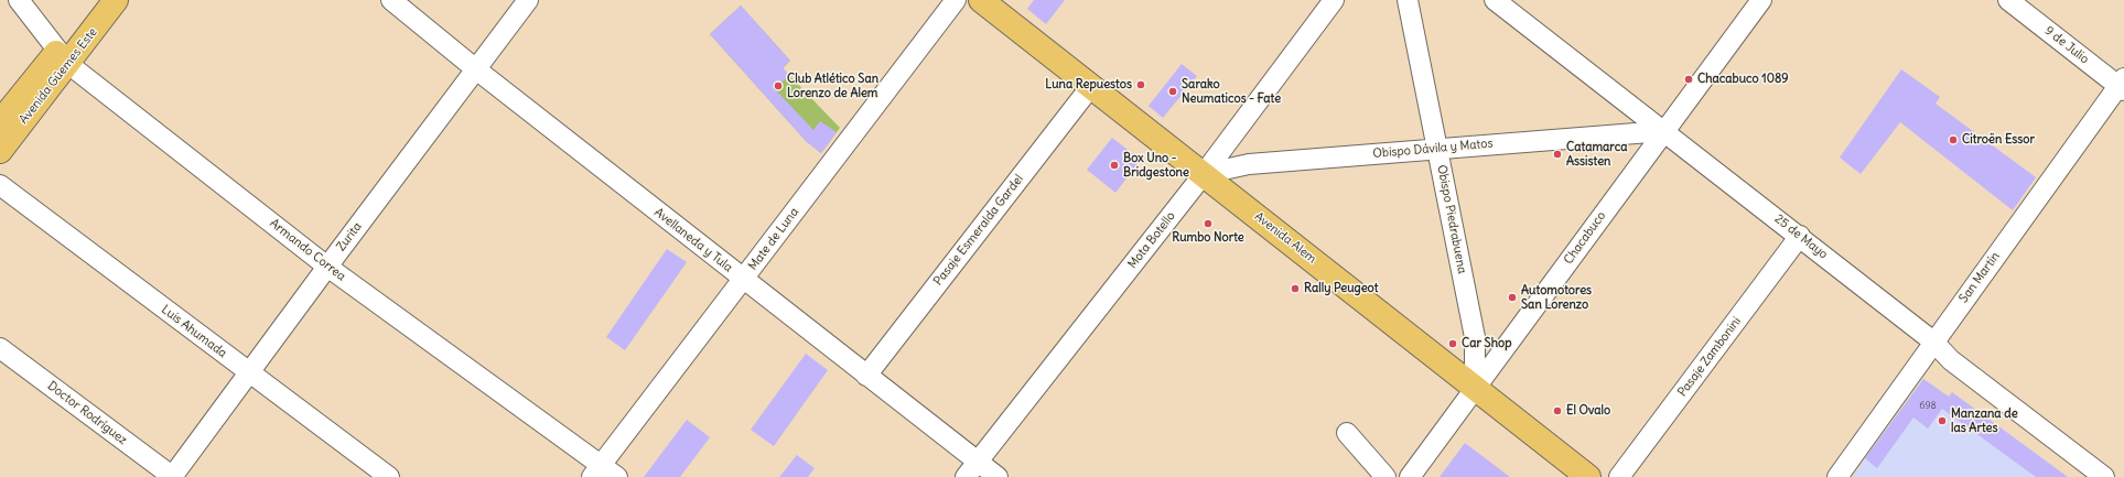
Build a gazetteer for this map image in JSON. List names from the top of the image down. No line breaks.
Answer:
{"streets":{"main road":["Avenida Güemes Este","Avenida Alem"],"street":["9 de Julio","Obispo Dávila y Matos","Obispo Piedrabuena","Pasaje Esmeralda Gardel","Zurita","25 de Mayo","Chacabuco","Mate de Luna","Avellaneda y Tula","Mota Botello","Armando Correa","San Martín","Luis Ahumada","Pasaje Zambonini","Doctor Rodríguez"]},"crossings":[["9 de Julio","San Martín"],["Avenida Güemes Este","Armando Correa"],["Obispo Dávila y Matos","Obispo Piedrabuena"],["Obispo Dávila y Matos","25 de Mayo"],["Obispo Dávila y Matos","Avenida Alem"],["Obispo Dávila y Matos","Chacabuco"],["Obispo Dávila y Matos","Mota Botello"],["Obispo Piedrabuena","Avenida Alem"],["Obispo Piedrabuena","Chacabuco"],["Pasaje Esmeralda Gardel","Avenida Alem"],["Pasaje Esmeralda Gardel","Avellaneda y Tula"],["Zurita","Avellaneda y Tula"],["Zurita","Armando Correa"],["Zurita","Luis Ahumada"],["Zurita","Doctor Rodríguez"],["25 de Mayo","Chacabuco"],["25 de Mayo","San Martín"],["25 de Mayo","Pasaje Zambonini"],["Avenida Alem","Chacabuco"],["Avenida Alem","Mota Botello"],["Mate de Luna","Avellaneda y Tula"],["Mate de Luna","Armando Correa"],["Avellaneda y Tula","Mota Botello"]],"places":["Chacabuco 1089","Luna Repuestos","Club Atlético San Lorenzo de Alem","Sarako Neumaticos - Fate","Citroën Essor","Catamarca Assisten","Box Uno - Bridgestone","Rumbo Norte","Rally Peugeot","Automotores San Lorenzo","Car Shop","El Ovalo","Manzana de las Artes"],"house_numbers":["698"]}
